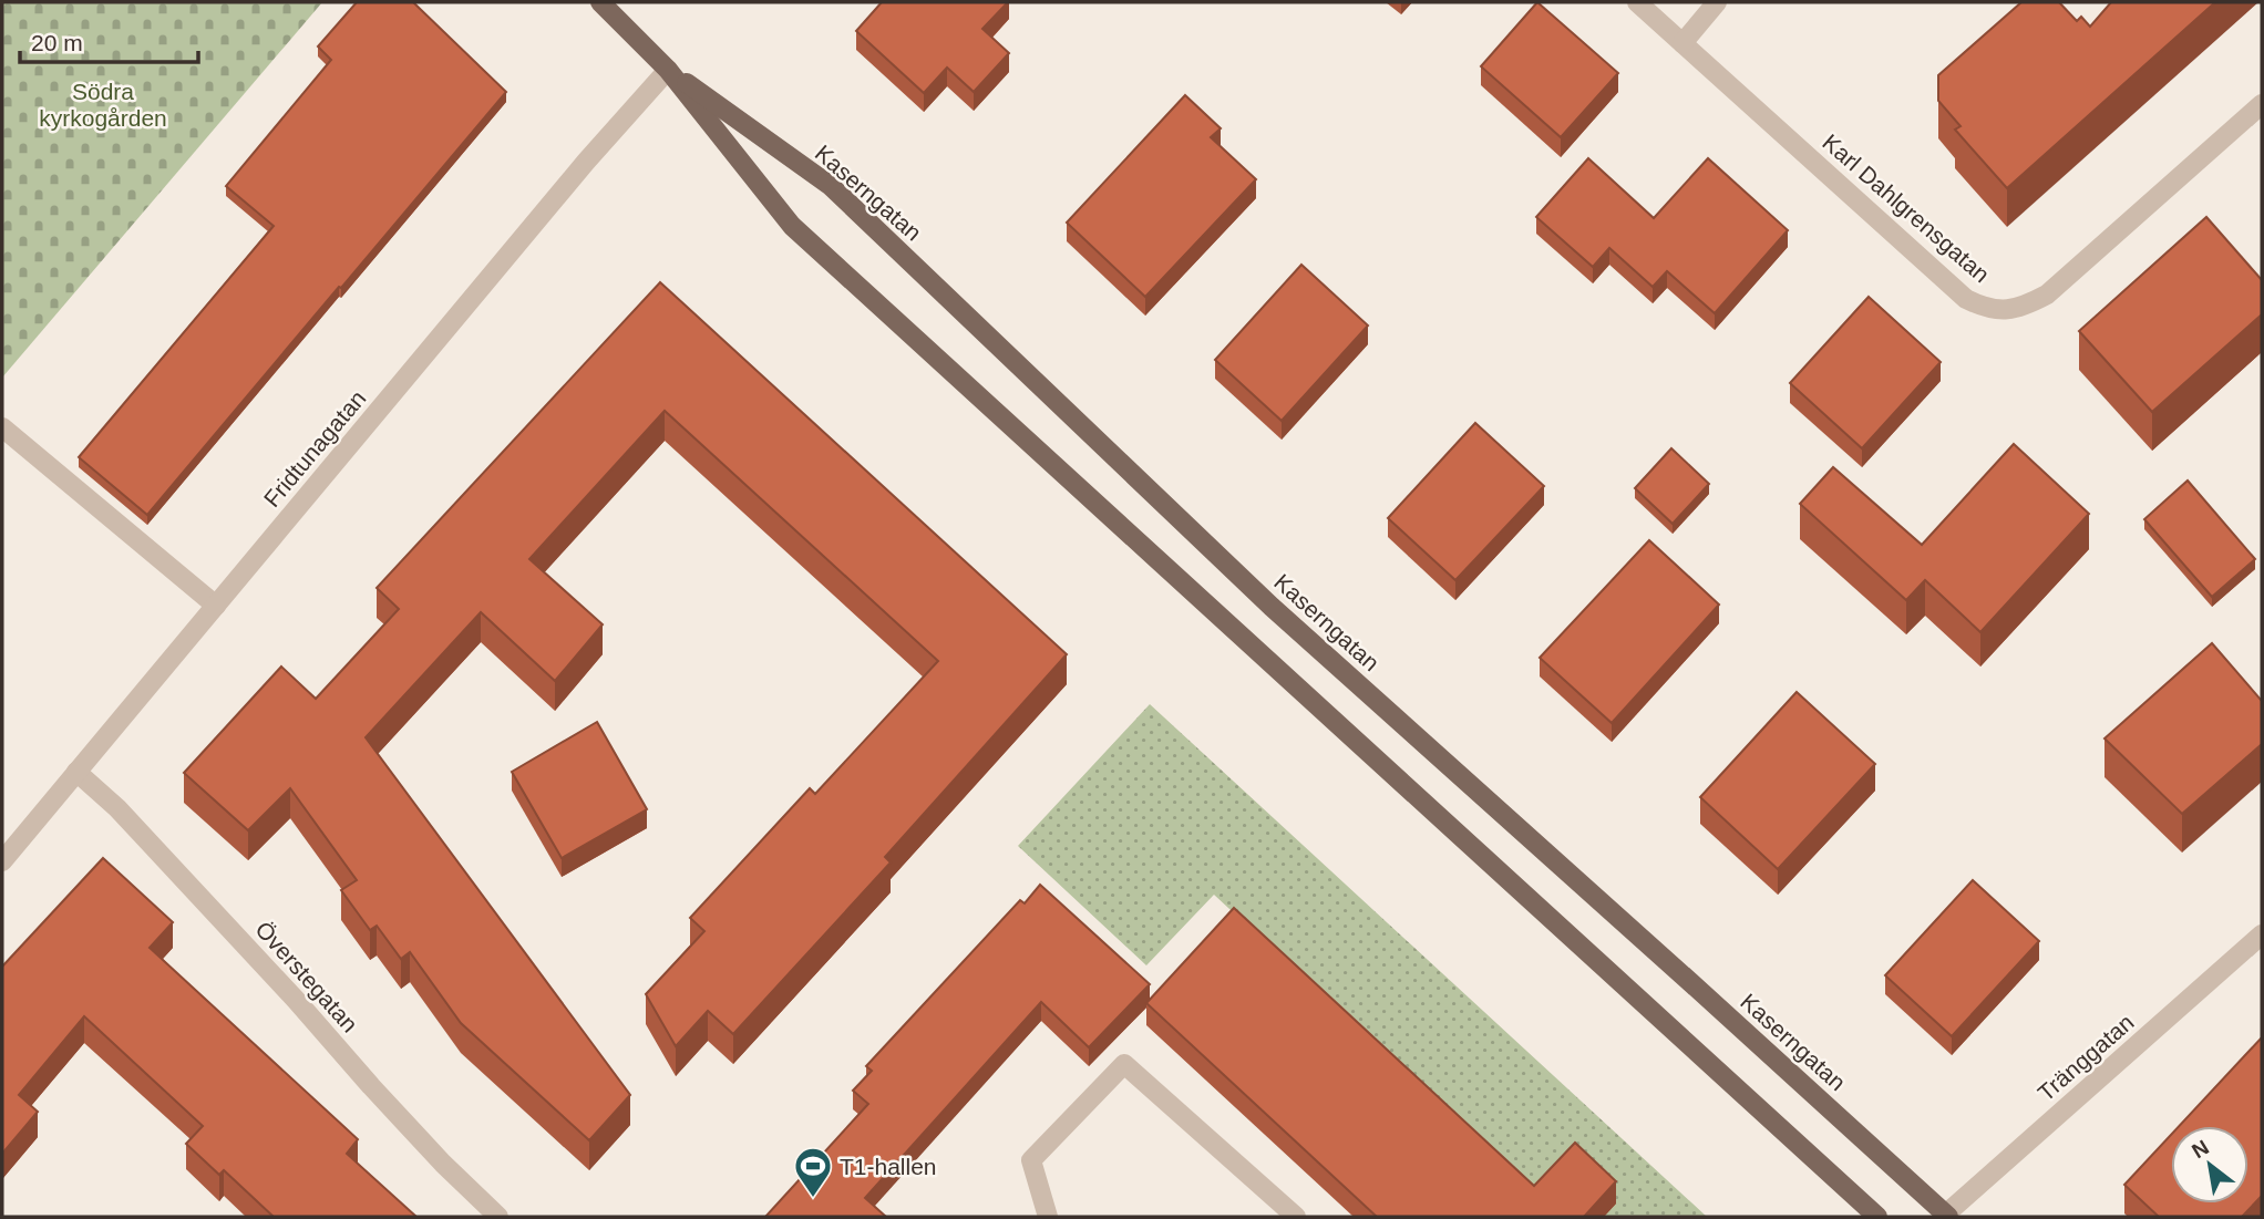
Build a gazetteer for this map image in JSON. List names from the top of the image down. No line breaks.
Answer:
{"streets":{"main road":["Kaserngatan"],"street":["Karl Dahlgrensgatan","Fridtunagatan","Överstegatan","Tränggatan"]},"crossings":[["Kaserngatan","Fridtunagatan"],["Kaserngatan","Tränggatan"],["Fridtunagatan","Överstegatan"]],"parks":["Södra kyrkogården"],"places":{"sports":["T1-hallen"]},"scale_bar":"20 m","north":"top left"}
